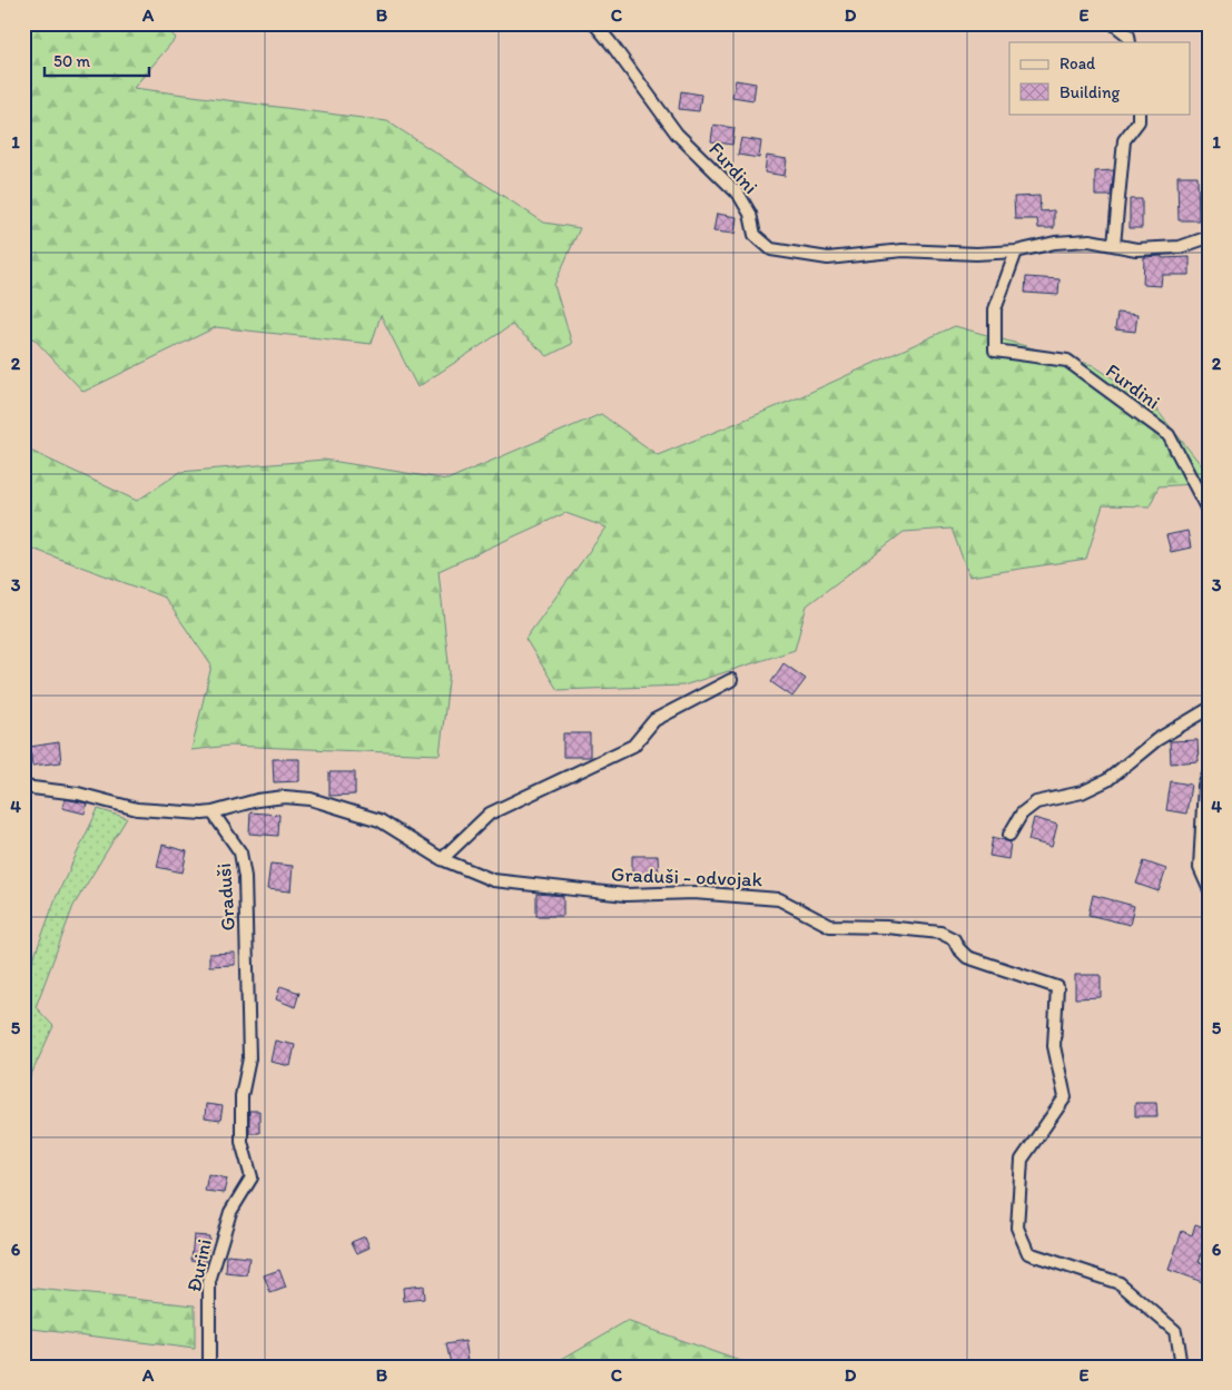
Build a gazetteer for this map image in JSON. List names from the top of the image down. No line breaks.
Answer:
{"streets":{"street":["Furdini","Graduši - odvojak","Graduši","Đurini"]},"crossings":[["Graduši - odvojak","Graduši"],["Graduši","Đurini"]],"legend":["Road","Building"],"scale_bar":"50 m","grid":{"columns":["A","B","C","D","E"],"rows":["1","2","3","4","5","6"]}}
